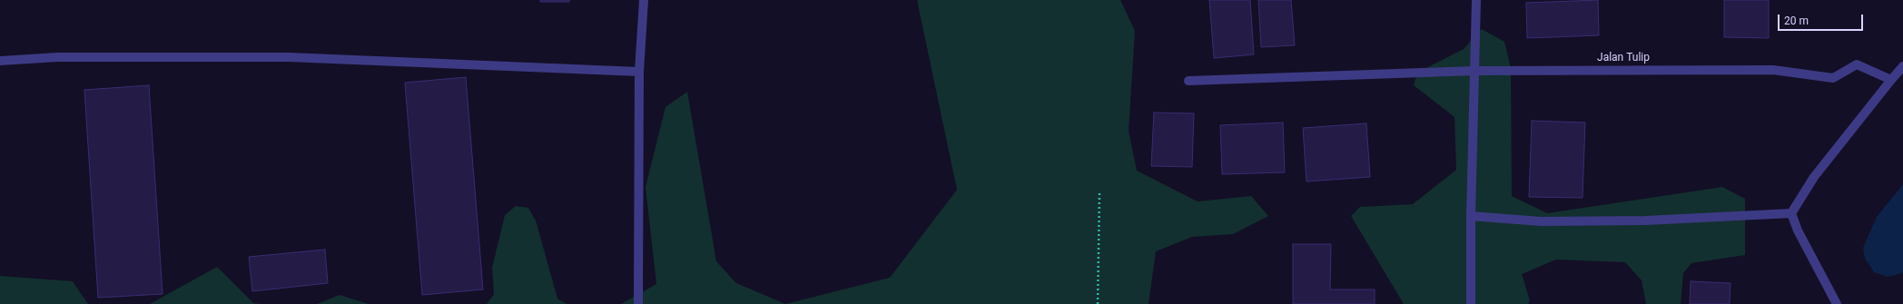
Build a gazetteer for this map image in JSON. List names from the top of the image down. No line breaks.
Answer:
{"streets":{"street":["Jalan Tulip"]},"scale_bar":"20 m"}
